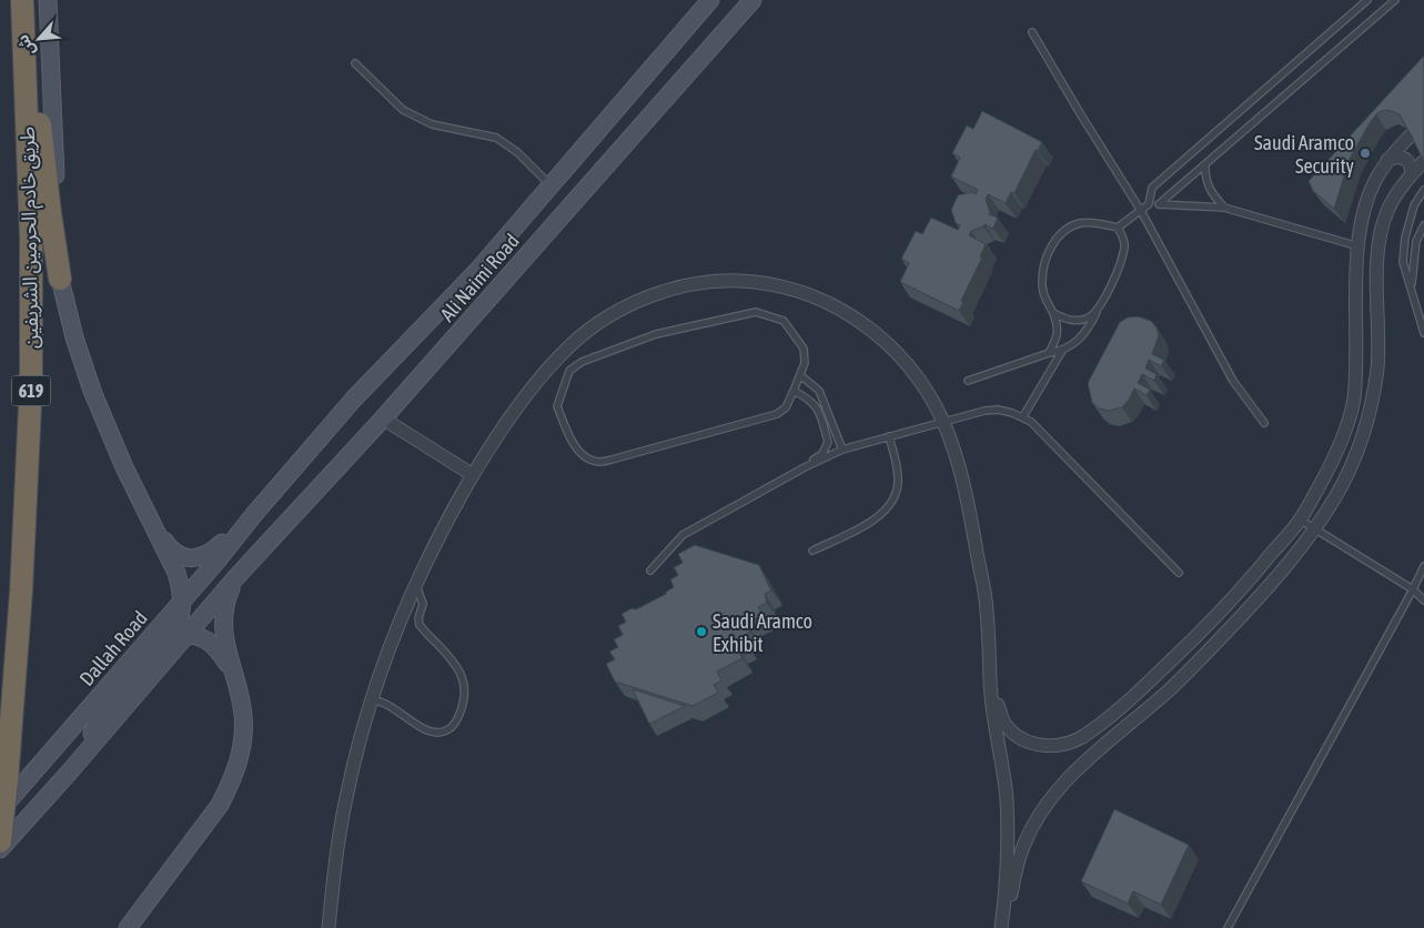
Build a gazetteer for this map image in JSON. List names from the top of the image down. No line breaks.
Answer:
{"streets":{"highway":["طريق خادم الحرمين الشريفين","619"],"main road":["Ali Naimi Road","Dallah Road"]},"crossings":[["Ali Naimi Road","Dallah Road"]],"places":["Saudi Aramco Security","Saudi Aramco Exhibit"],"north":"bottom left"}
